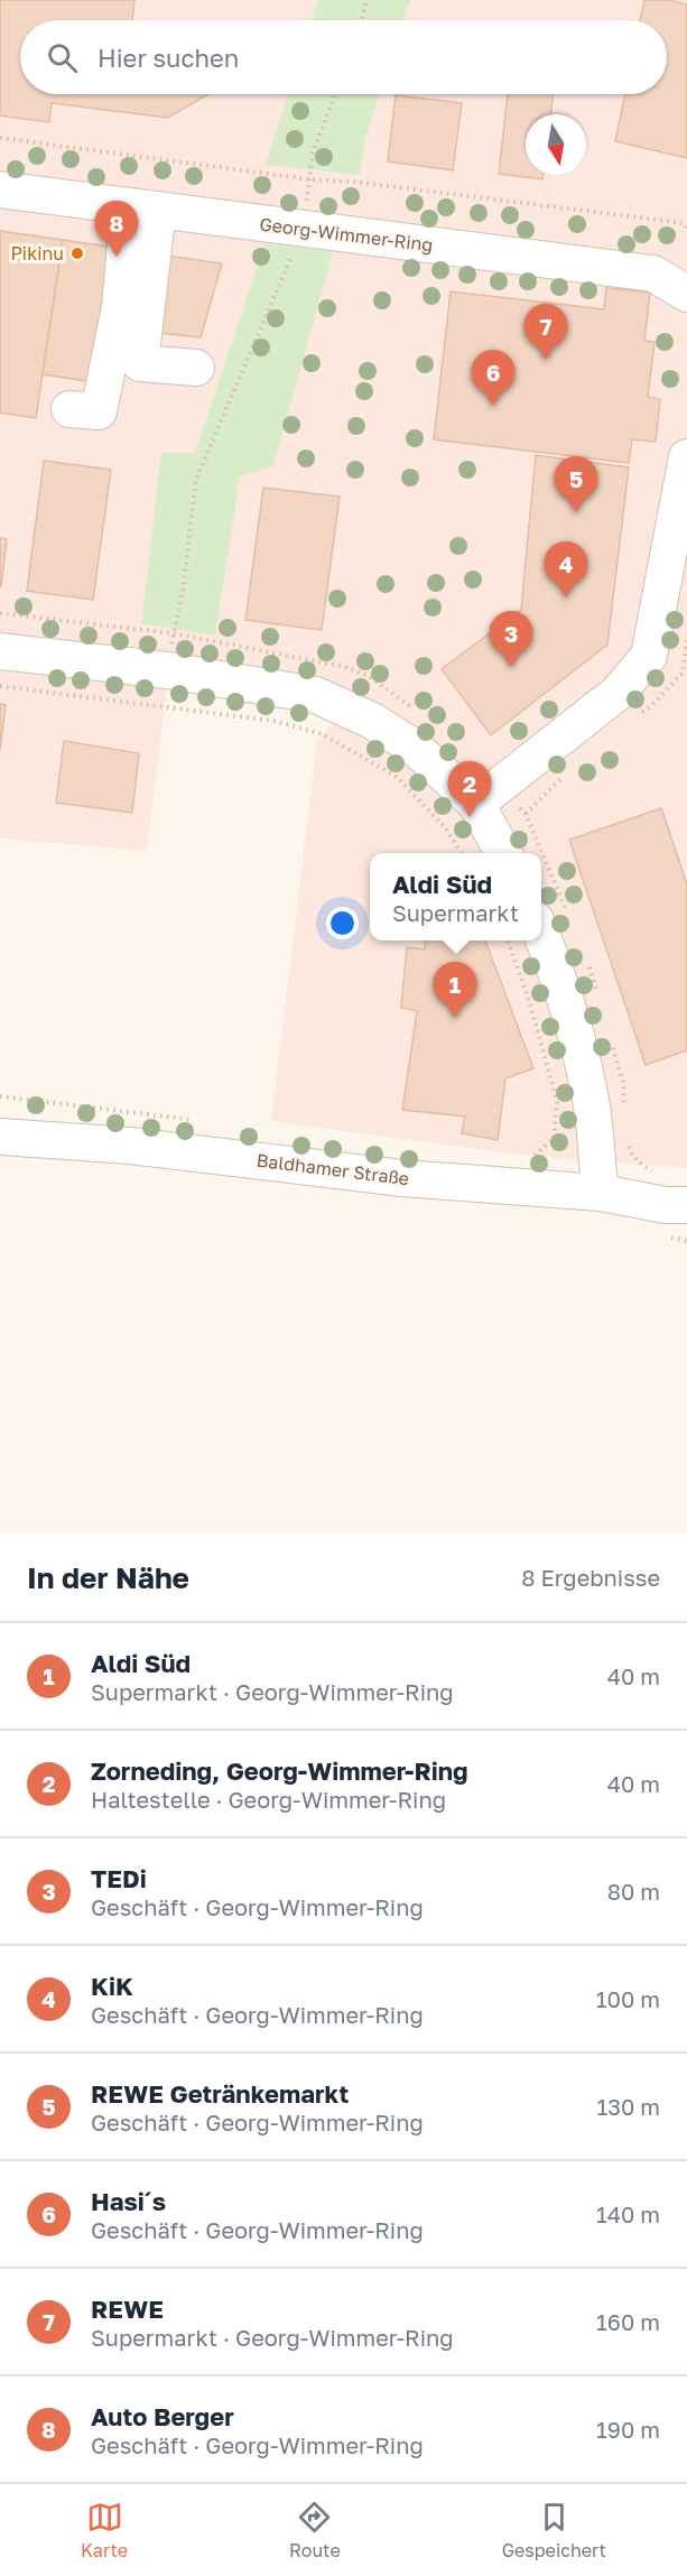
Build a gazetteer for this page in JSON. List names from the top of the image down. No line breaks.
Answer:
{"streets":{"street":["Georg-Wimmer-Ring","Baldhamer Straße"]},"places":["Pikinu"],"north":"bottom","page":{"search":"Hier suchen","pins":["8","7","6","5","4","3","2","1"],"popup":["Aldi Süd","Supermarkt"],"heading":["In der Nähe","8 Ergebnisse"],"list":[{"mark":"1","name":"Aldi Süd","note":"Supermarkt · Georg-Wimmer-Ring","value":"40 m"},{"mark":"2","name":"Zorneding, Georg-Wimmer-Ring","note":"Haltestelle · Georg-Wimmer-Ring","value":"40 m"},{"mark":"3","name":"TEDi","note":"Geschäft · Georg-Wimmer-Ring","value":"80 m"},{"mark":"4","name":"KiK","note":"Geschäft · Georg-Wimmer-Ring","value":"100 m"},{"mark":"5","name":"REWE Getränkemarkt","note":"Geschäft · Georg-Wimmer-Ring","value":"130 m"},{"mark":"6","name":"Hasi´s","note":"Geschäft · Georg-Wimmer-Ring","value":"140 m"},{"mark":"7","name":"REWE","note":"Supermarkt · Georg-Wimmer-Ring","value":"160 m"},{"mark":"8","name":"Auto Berger","note":"Geschäft · Georg-Wimmer-Ring","value":"190 m"}],"nav":["Karte","Route","Gespeichert"]}}
